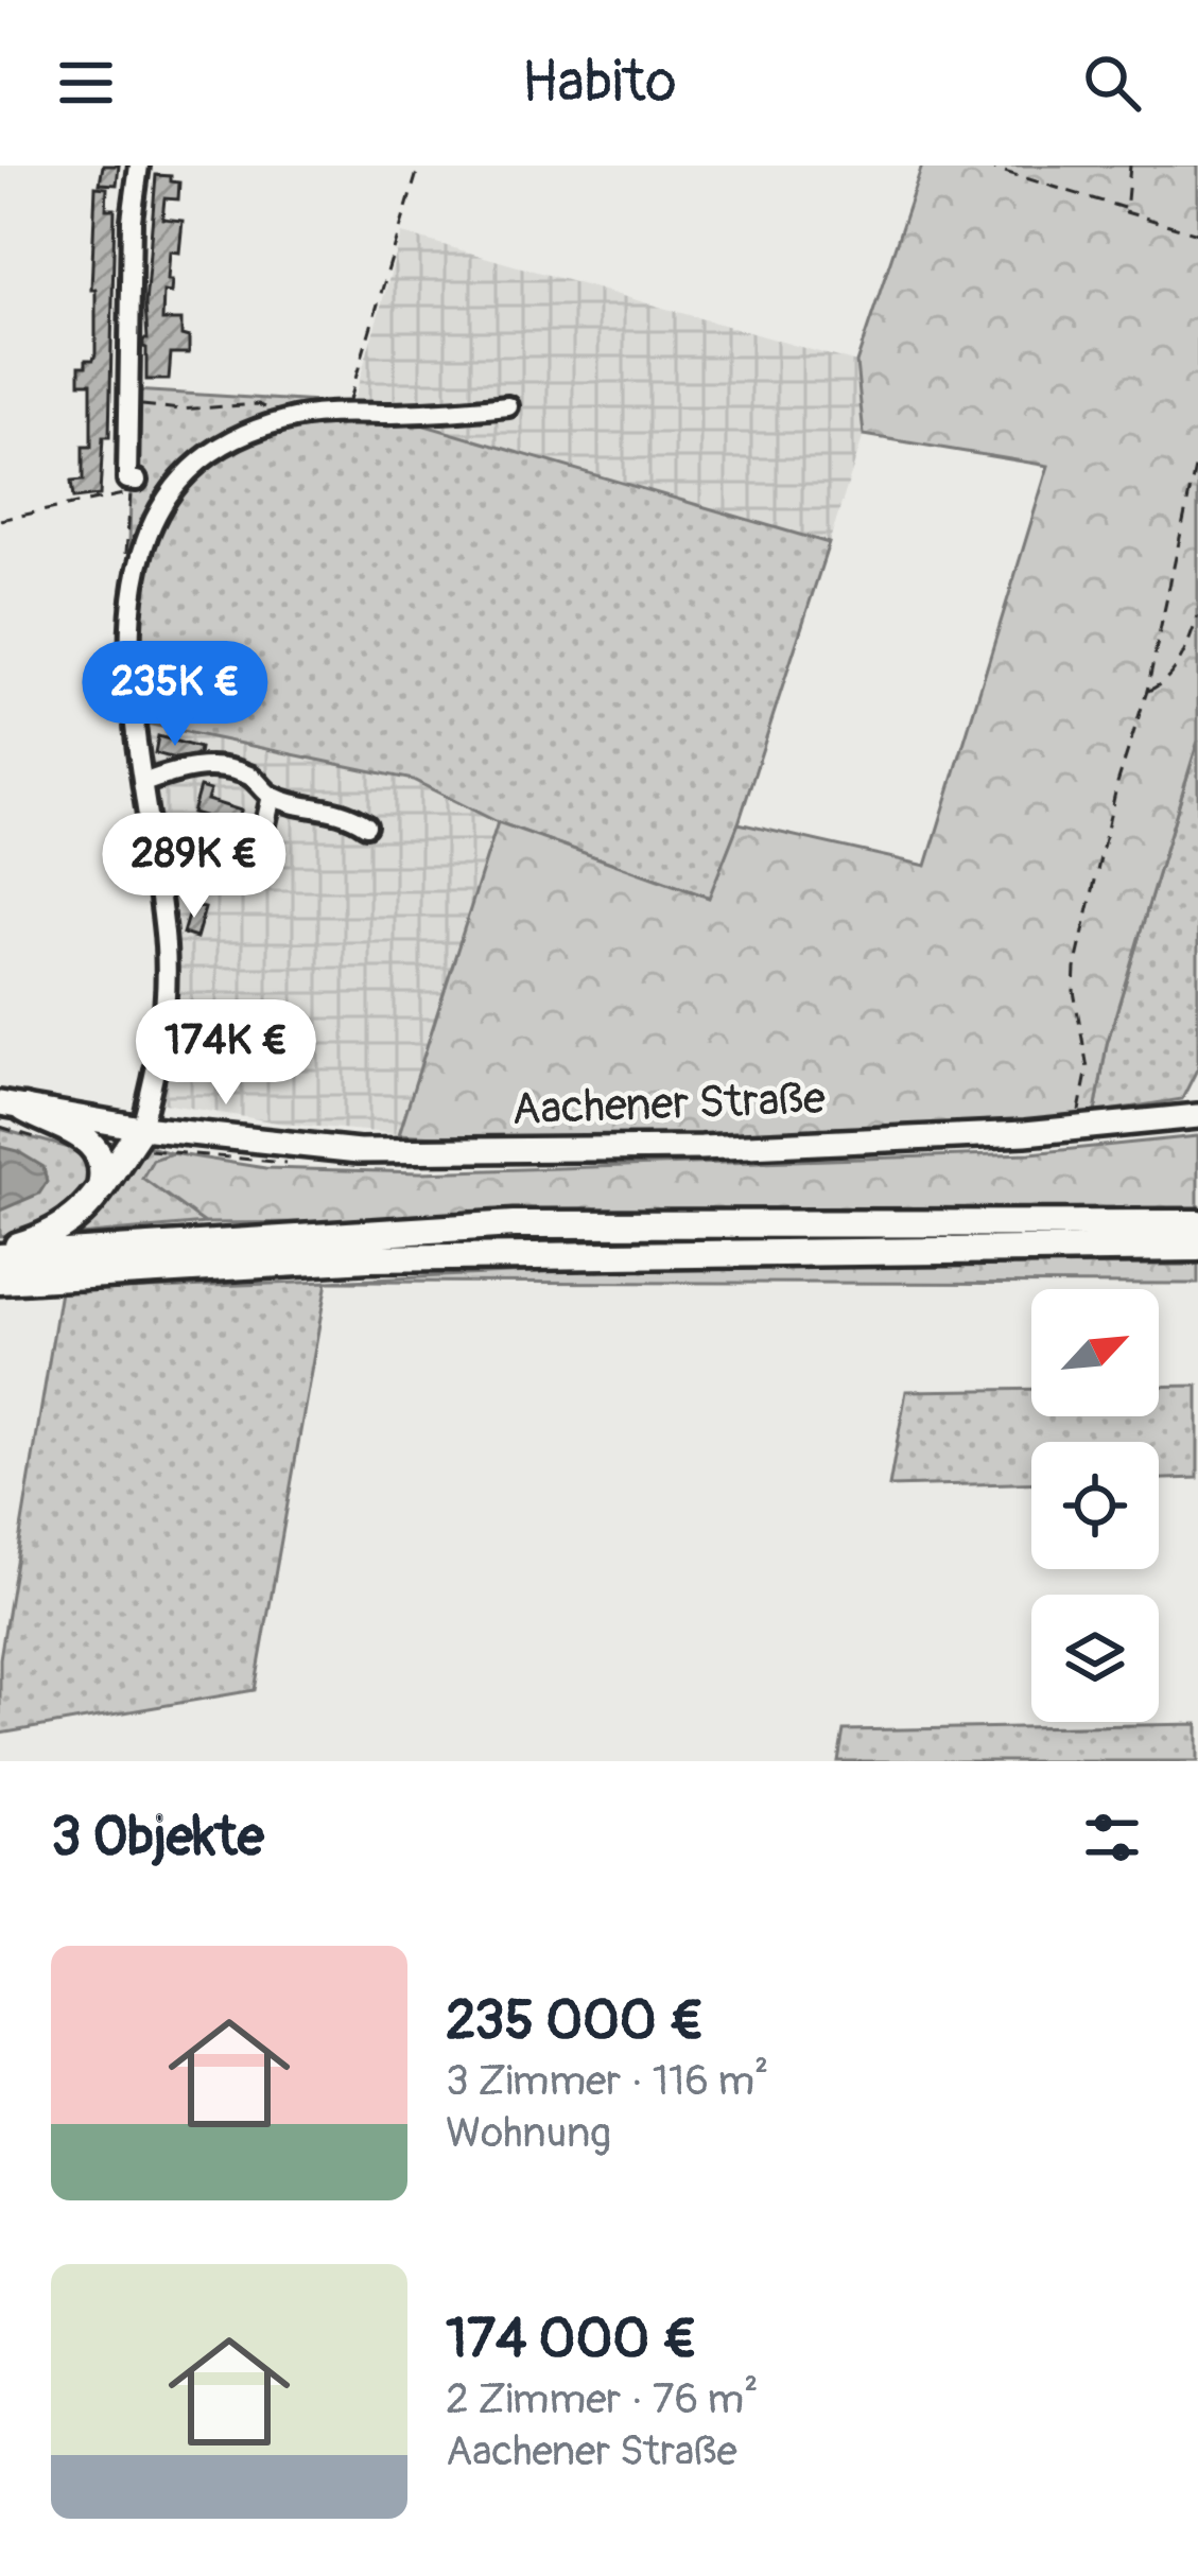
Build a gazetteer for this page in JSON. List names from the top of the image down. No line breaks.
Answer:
{"streets":{"main road":["Aachener Straße"]},"north":"top right","page":{"header":"Habito","price":["235K €","289K €","174K €"],"heading":"3 Objekte","list":[{"name":"235 000 €","note":"3 Zimmer · 116 m² · Wohnung"},{"name":"174 000 €","note":"2 Zimmer · 76 m² · Aachener Straße"}]}}
